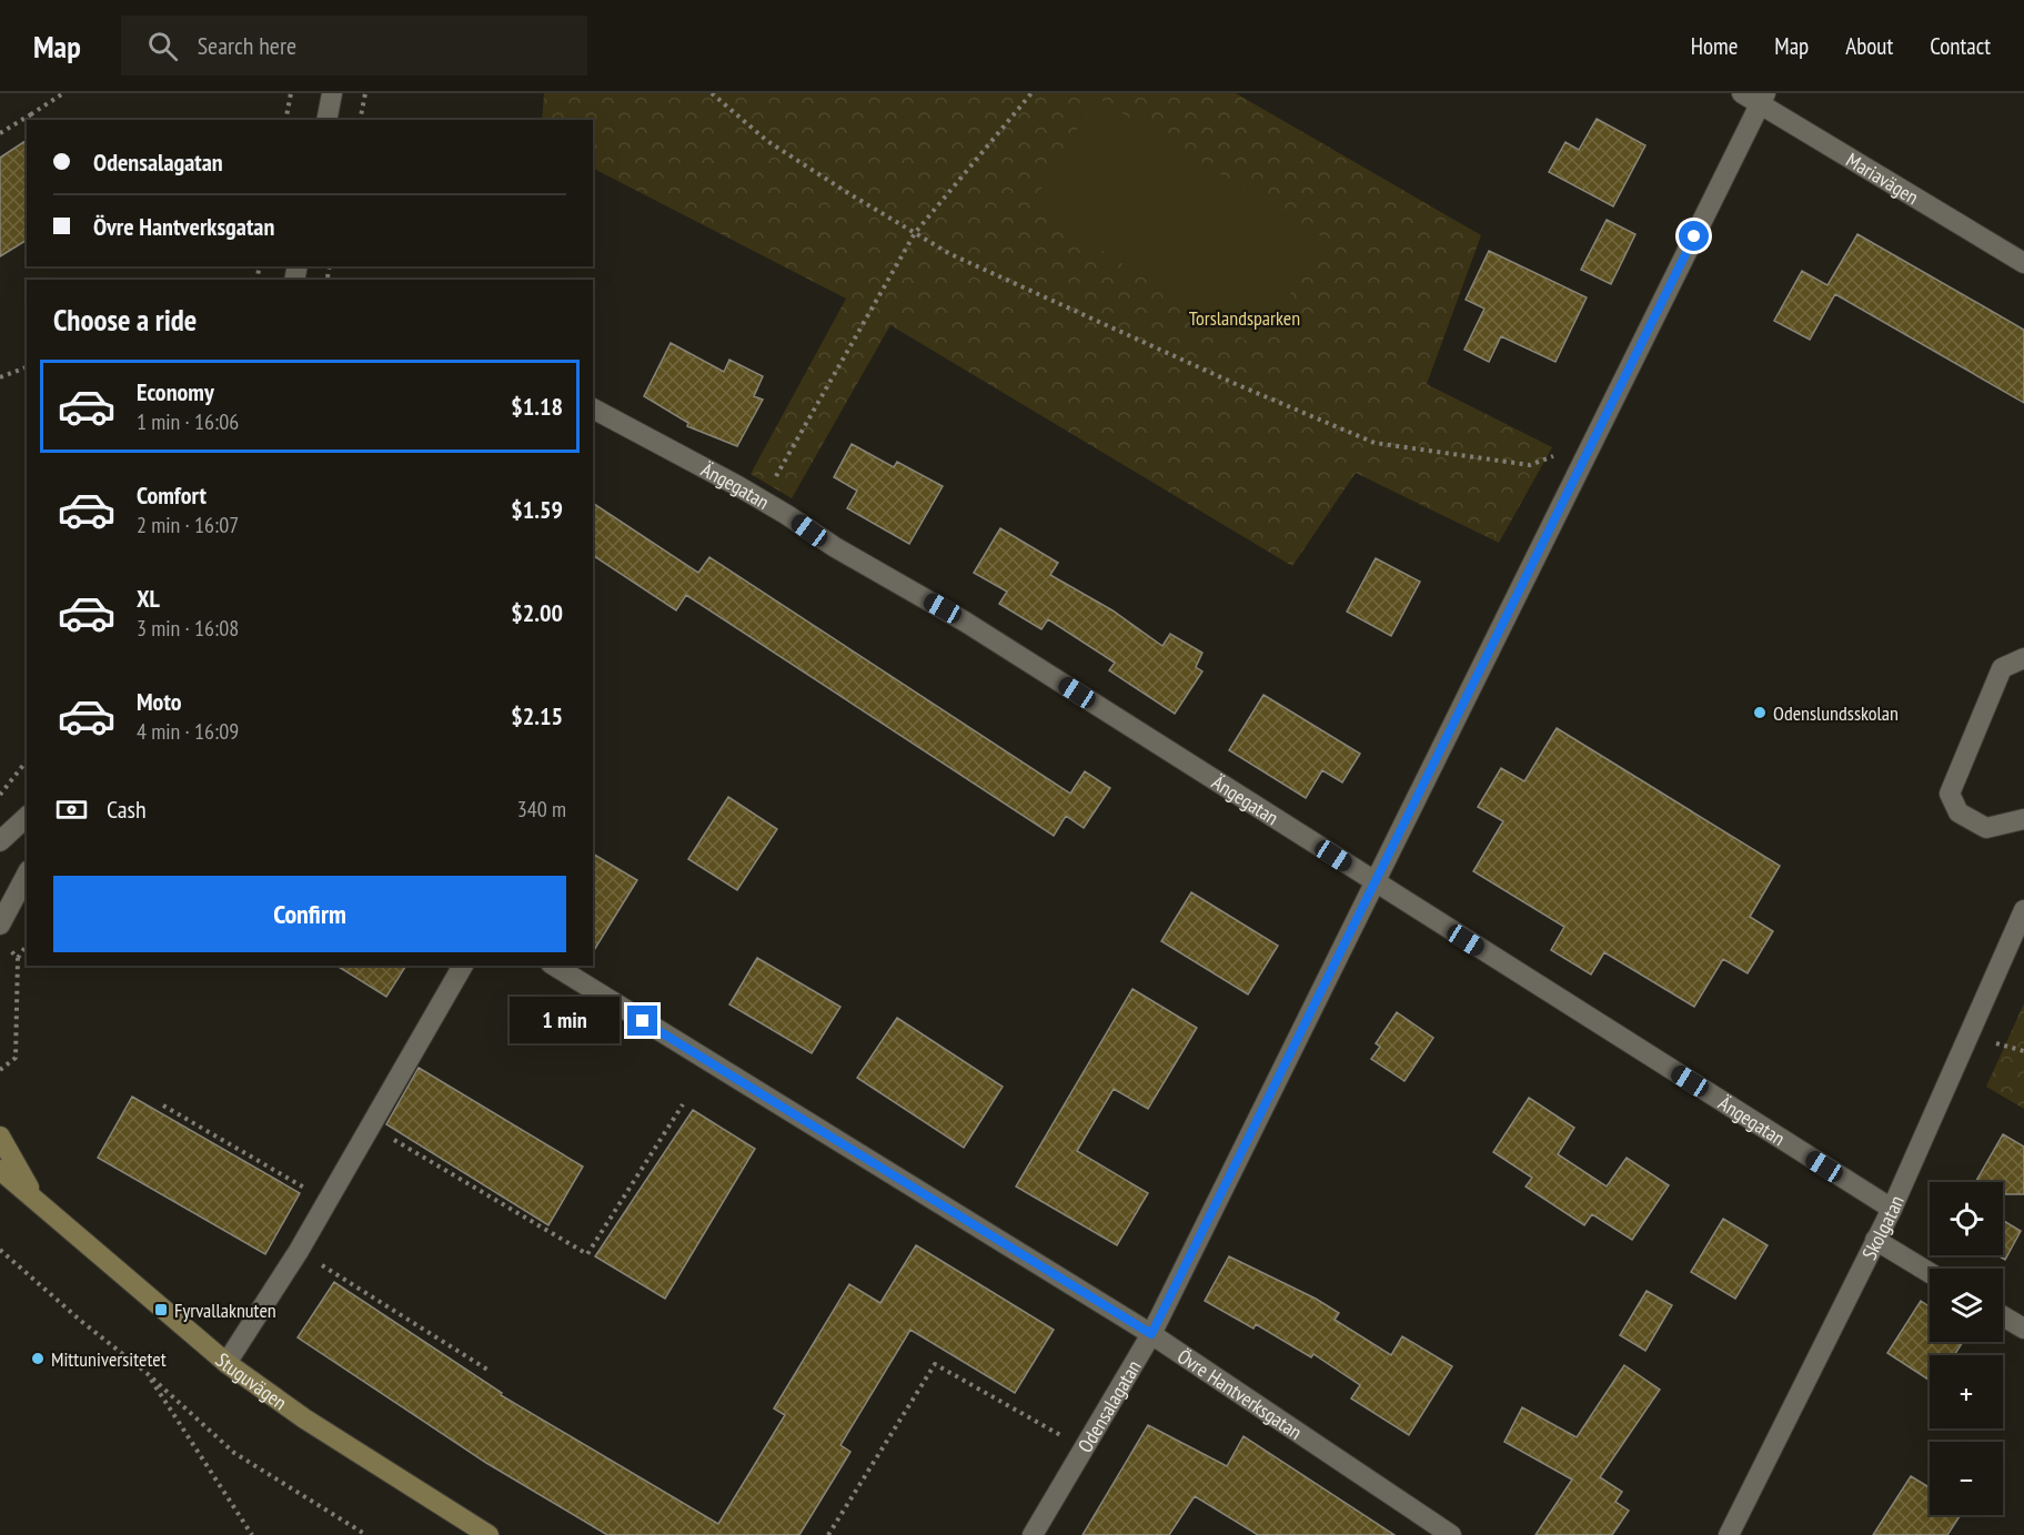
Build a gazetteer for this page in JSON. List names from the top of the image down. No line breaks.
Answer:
{"streets":{"main road":["Stuguvägen"],"street":["Mariavägen","Ängegatan","Skolgatan","Övre Hantverksgatan","Odensalagatan"]},"crossings":[["Mariavägen","Odensalagatan"],["Ängegatan","Skolgatan"],["Ängegatan","Odensalagatan"],["Övre Hantverksgatan","Odensalagatan"]],"parks":["Torslandsparken"],"places":{"other":["Odenslundsskolan","Mittuniversitetet"],"transit":["Fyrvallaknuten"]},"page":{"header":"Map","search":"Search here","nav":["Home","Map","About","Contact"],"banner":["Odensalagatan","Övre Hantverksgatan"],"heading":"Choose a ride","list":[{"name":"Economy","note":"1 min · 16:06","value":"$1.18"},{"name":"Comfort","note":"2 min · 16:07","value":"$1.59"},{"name":"XL","note":"3 min · 16:08","value":"$2.00"},{"name":"Moto","note":"4 min · 16:09","value":"$2.15"}],"pay":["Cash","340 m"],"buttons":"Confirm","bubble":"1 min","map_buttons":["+","−"]}}
